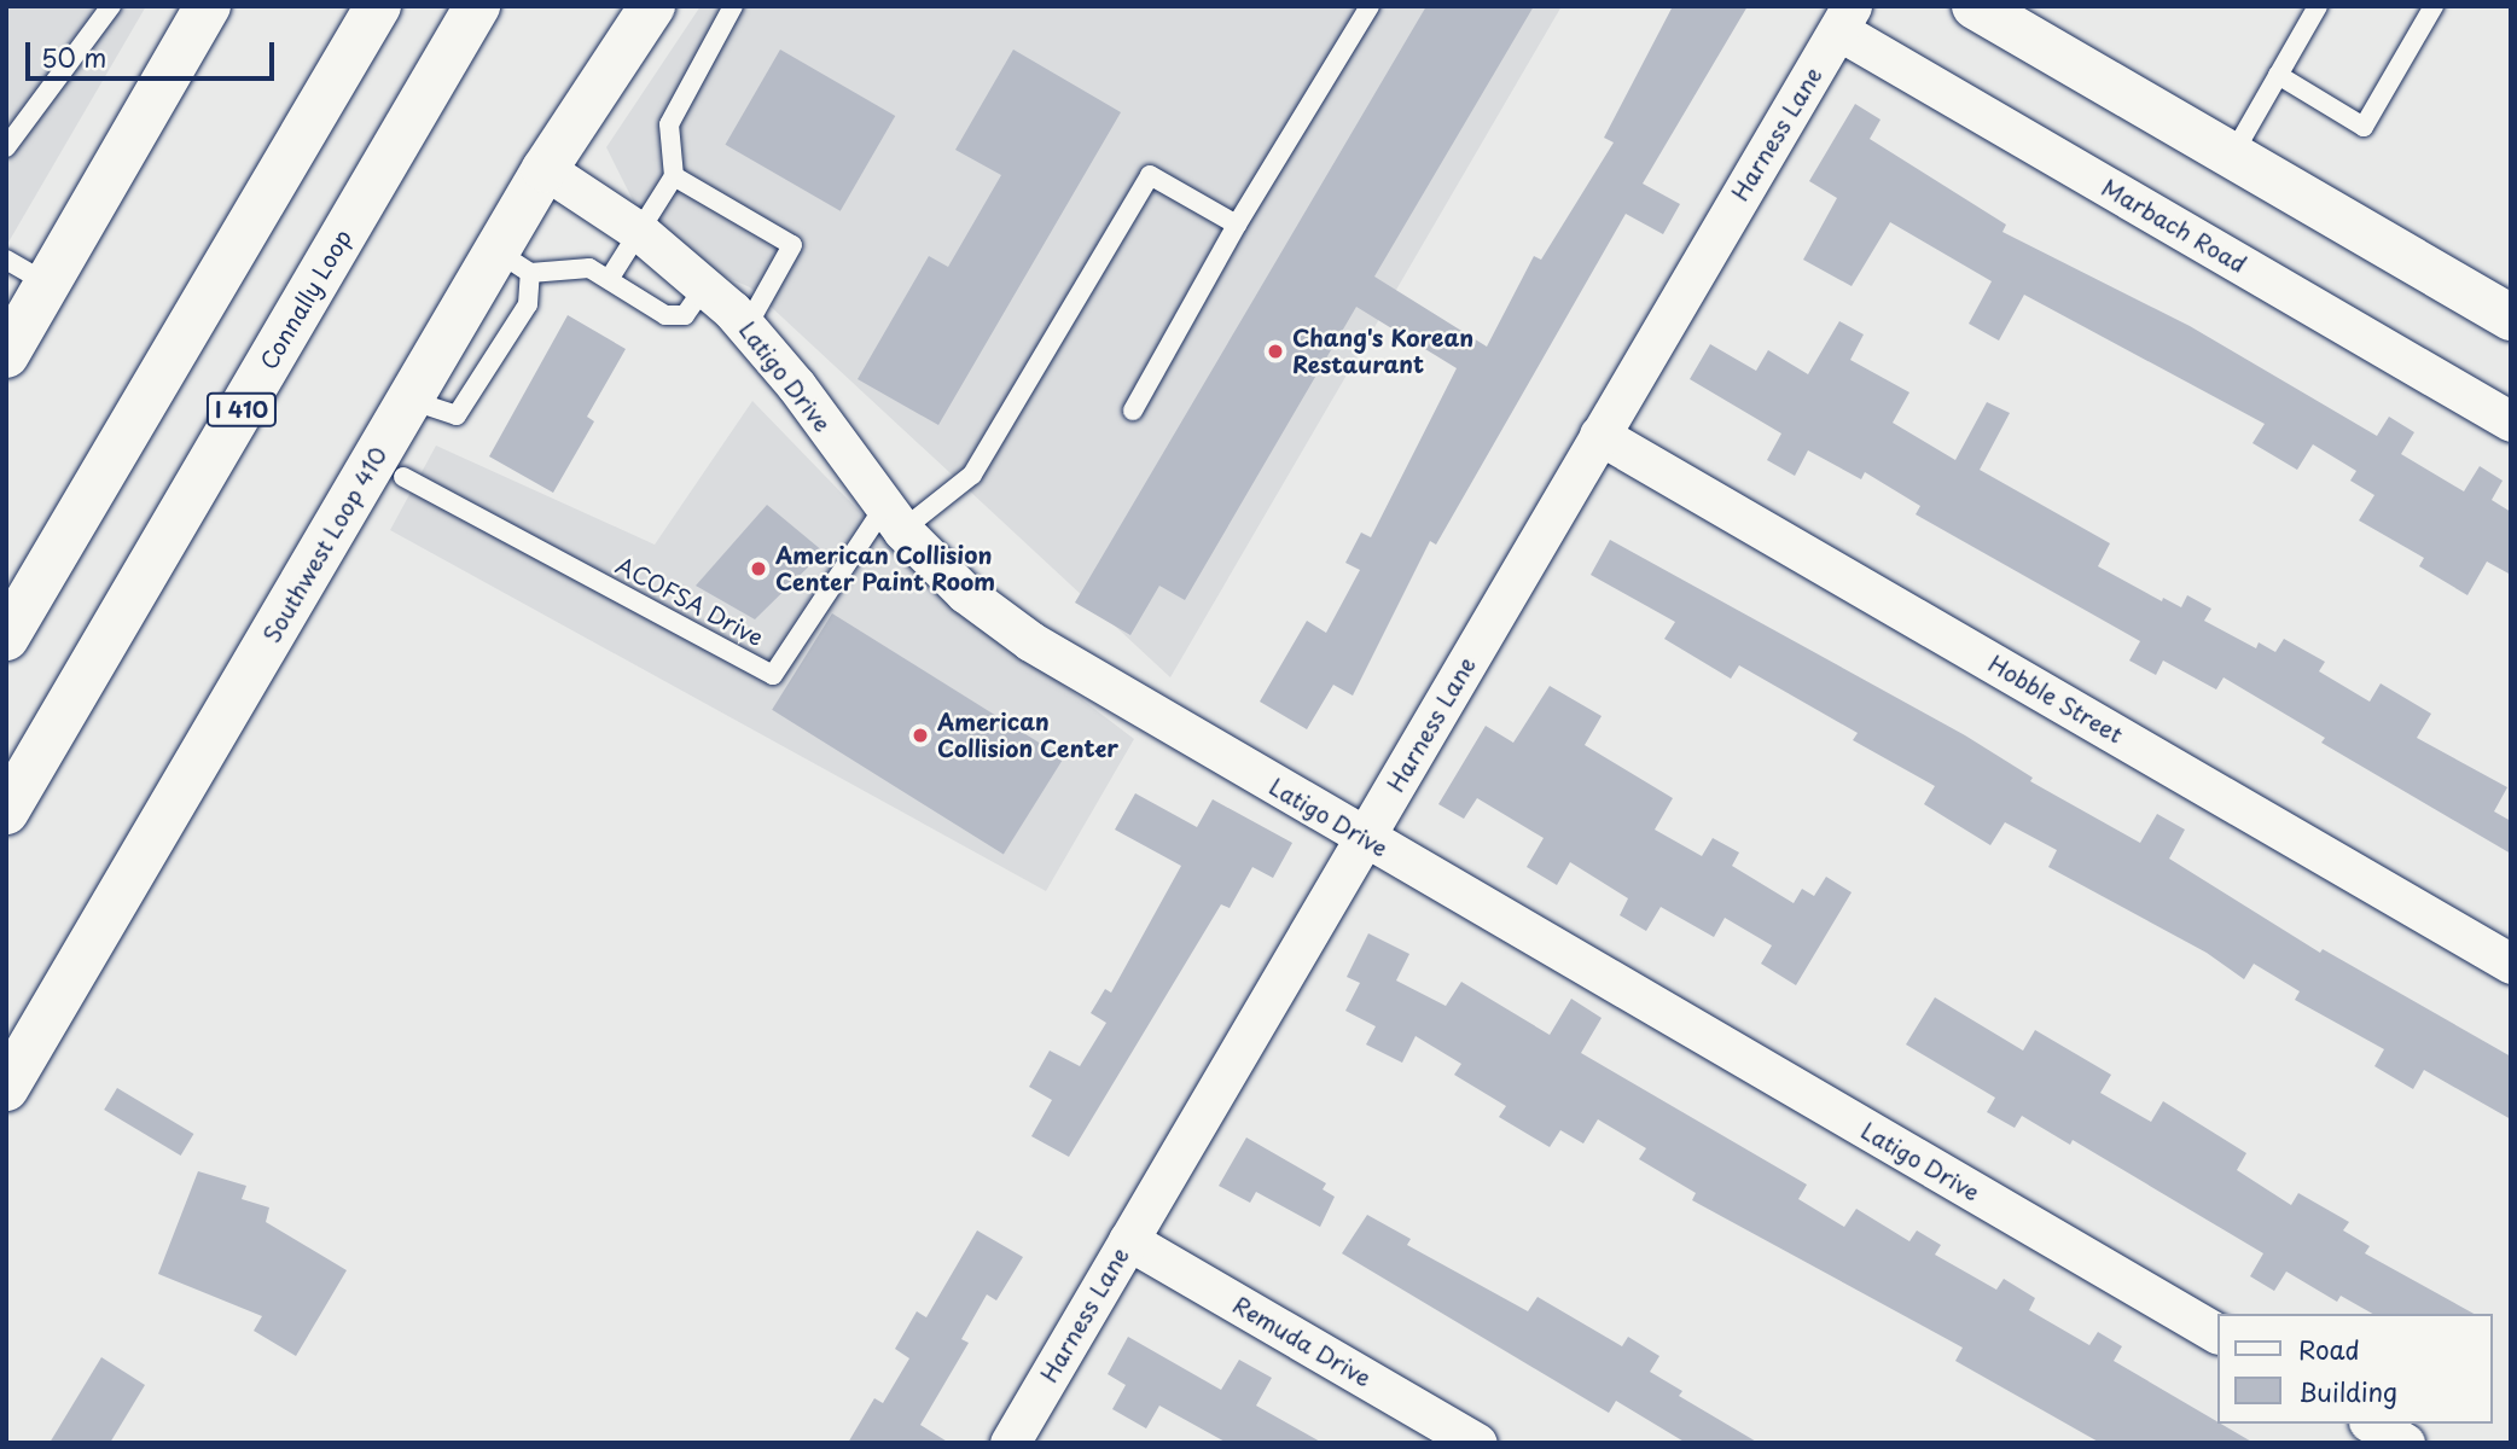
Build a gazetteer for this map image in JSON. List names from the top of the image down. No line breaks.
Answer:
{"streets":{"main road":["Connally Loop","I 410","Southwest Loop 410"],"street":["Harness Lane","Marbach Road","Latigo Drive","Hobble Street","Remuda Drive"],"lane":["ACOFSA Drive"]},"crossings":[["Harness Lane","Marbach Road"],["Harness Lane","Latigo Drive"],["Harness Lane","Hobble Street"],["Harness Lane","Remuda Drive"],["Latigo Drive","Southwest Loop 410"],["Latigo Drive","ACOFSA Drive"]],"places":["Chang's Korean Restaurant","American Collision Center Paint Room","American Collision Center"],"legend":["Road","Building"],"scale_bar":"50 m"}
